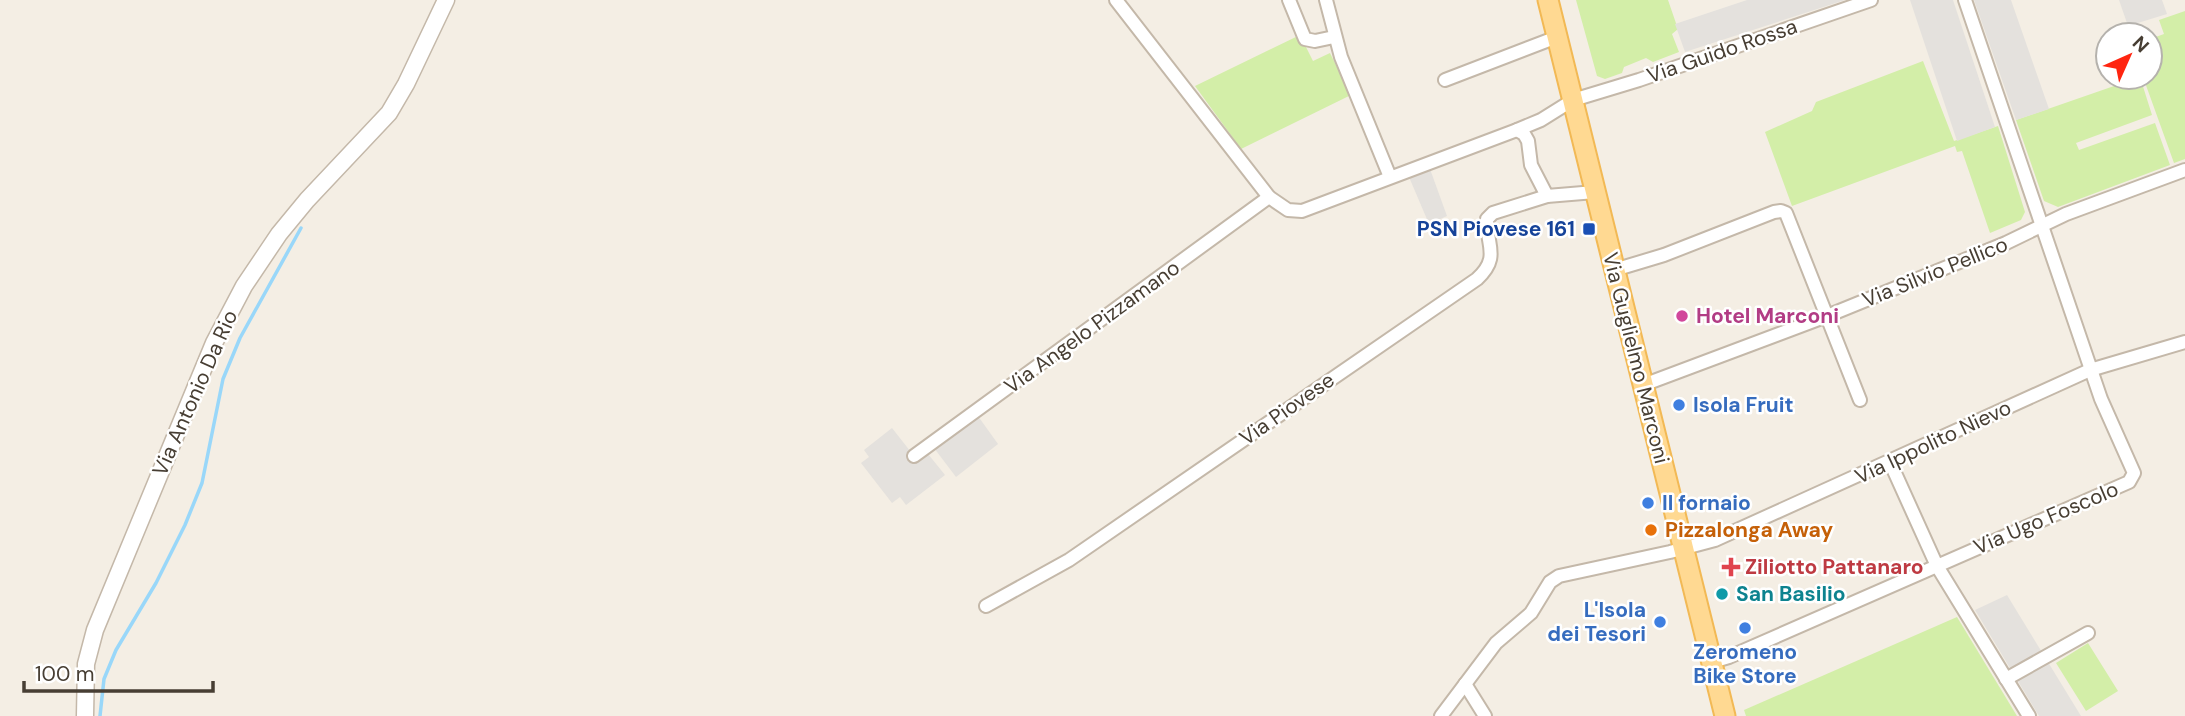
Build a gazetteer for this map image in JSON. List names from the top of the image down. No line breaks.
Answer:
{"streets":{"main road":["Via Guglielmo Marconi"],"street":["Via Guido Rossa","Via Silvio Pellico","Via Angelo Pizzamano","Via Antonio Da Rio","Via Piovese","Via Ippolito Nievo","Via Ugo Foscolo"]},"crossings":[["Via Guido Rossa","Via Guglielmo Marconi"],["Via Silvio Pellico","Via Guglielmo Marconi"],["Via Silvio Pellico","Via Ugo Foscolo"],["Via Guglielmo Marconi","Via Piovese"],["Via Guglielmo Marconi","Via Ippolito Nievo"],["Via Guglielmo Marconi","Via Ugo Foscolo"],["Via Ippolito Nievo","Via Ugo Foscolo"]],"places":{"transit":["PSN Piovese 161"],"other":["Hotel Marconi","Isola Fruit","Il fornaio","Pizzalonga Away","San Basilio","L'Isola dei Tesori","Zeromeno Bike Store"],"health":["Ziliotto Pattanaro"]},"scale_bar":"100 m","north":"top right"}
